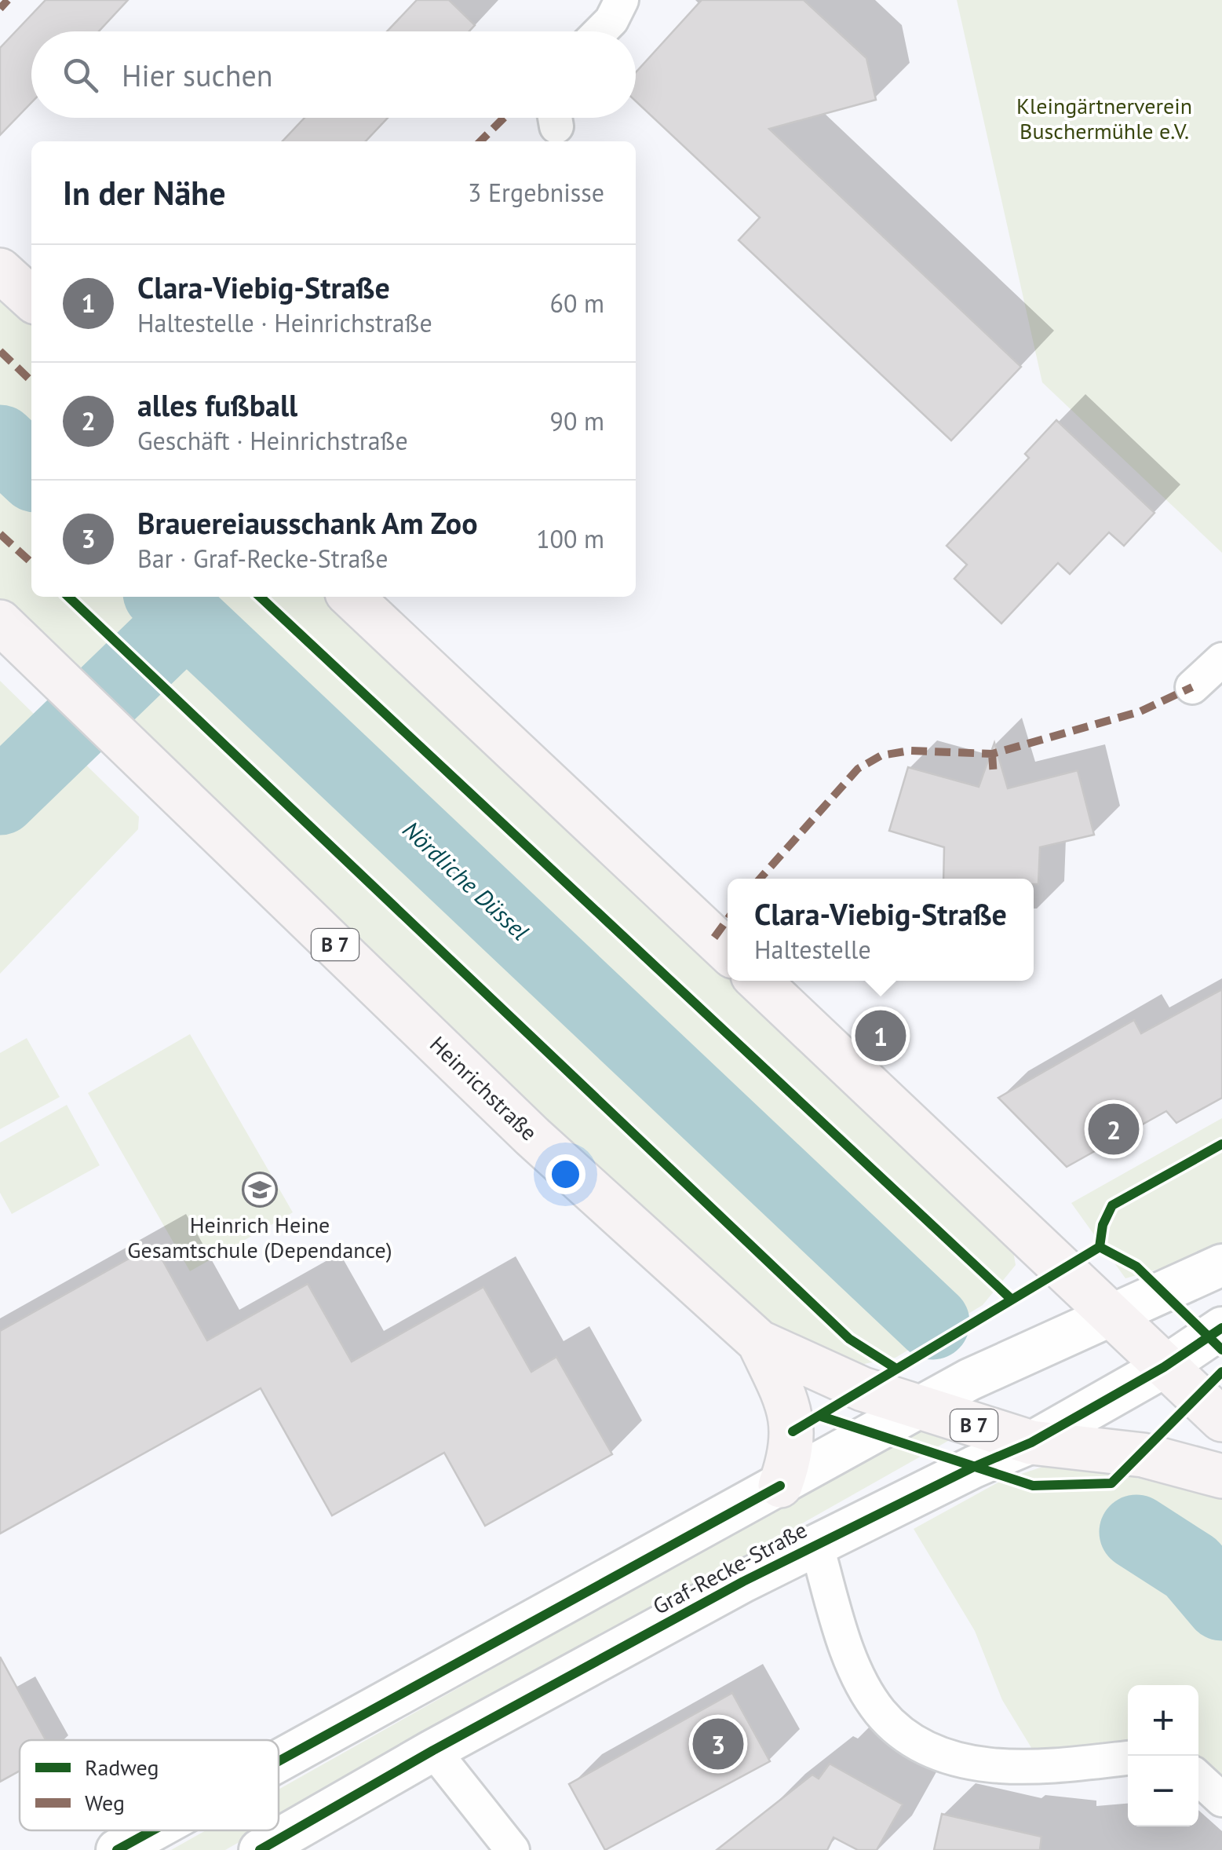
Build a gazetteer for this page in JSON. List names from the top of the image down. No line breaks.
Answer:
{"streets":{"main road":["B 7","Heinrichstraße"],"street":["Graf-Recke-Straße"]},"crossings":[["B 7","Heinrichstraße"],["Heinrichstraße","Graf-Recke-Straße"]],"water":["Nördliche Düssel"],"parks":["Kleingärtnerverein Buschermühle e.V."],"places":{"school or university":["Heinrich Heine Gesamtschule (Dependance)"]},"legend":["Radweg","Weg"],"page":{"search":"Hier suchen","heading":["In der Nähe","3 Ergebnisse"],"list":[{"mark":"1","name":"Clara-Viebig-Straße","note":"Haltestelle · Heinrichstraße","value":"60 m"},{"mark":"2","name":"alles fußball","note":"Geschäft · Heinrichstraße","value":"90 m"},{"mark":"3","name":"Brauereiausschank Am Zoo","note":"Bar · Graf-Recke-Straße","value":"100 m"}],"popup":["Clara-Viebig-Straße","Haltestelle"],"pins":["1","2","3"],"map_buttons":["+","−"]}}
